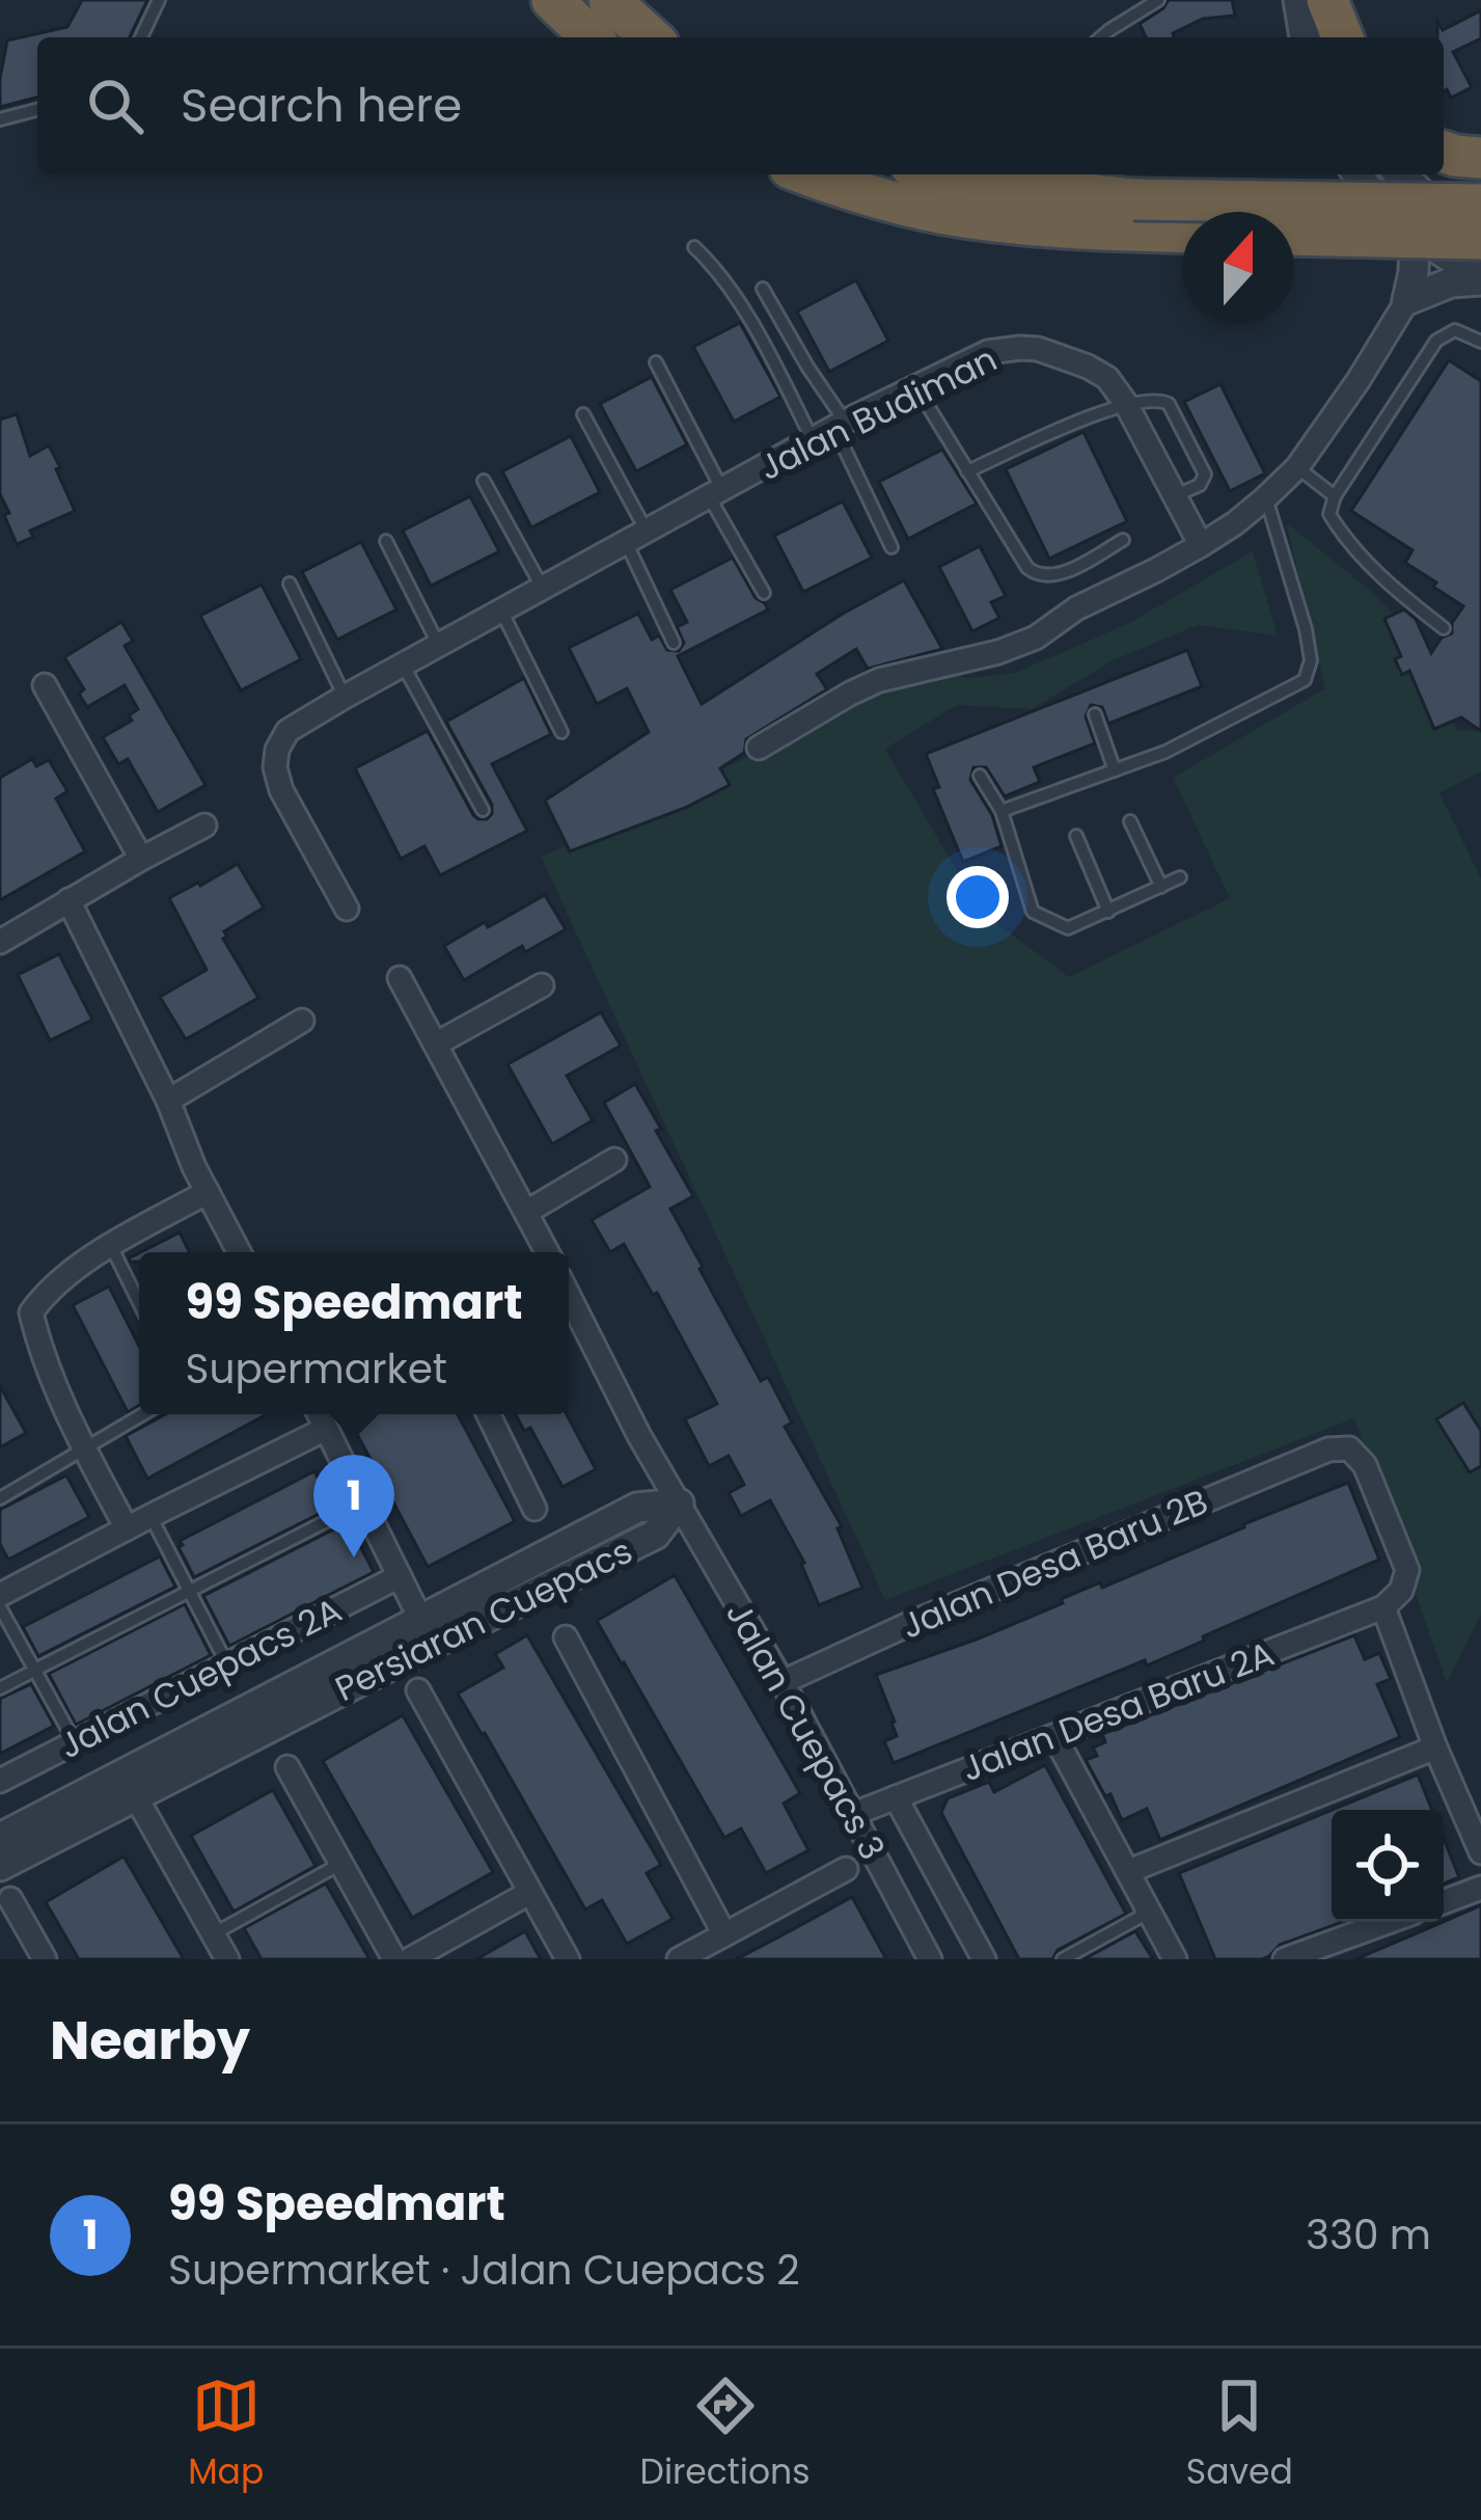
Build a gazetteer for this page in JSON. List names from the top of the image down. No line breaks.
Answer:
{"streets":{"street":["Jalan Budiman","Jalan Desa Baru 2B","Persiaran Cuepacs","Jalan Cuepacs 2A","Jalan Desa Baru 2A","Jalan Cuepacs 3"]},"crossings":[["Jalan Desa Baru 2B","Jalan Desa Baru 2A"],["Jalan Desa Baru 2B","Jalan Cuepacs 3"],["Persiaran Cuepacs","Jalan Cuepacs 3"],["Jalan Desa Baru 2A","Jalan Cuepacs 3"]],"north":"top","page":{"search":"Search here","popup":["99 Speedmart","Supermarket"],"pins":"1","heading":"Nearby","list":[{"mark":"1","name":"99 Speedmart","note":"Supermarket · Jalan Cuepacs 2","value":"330 m"}],"nav":["Map","Directions","Saved"]}}
